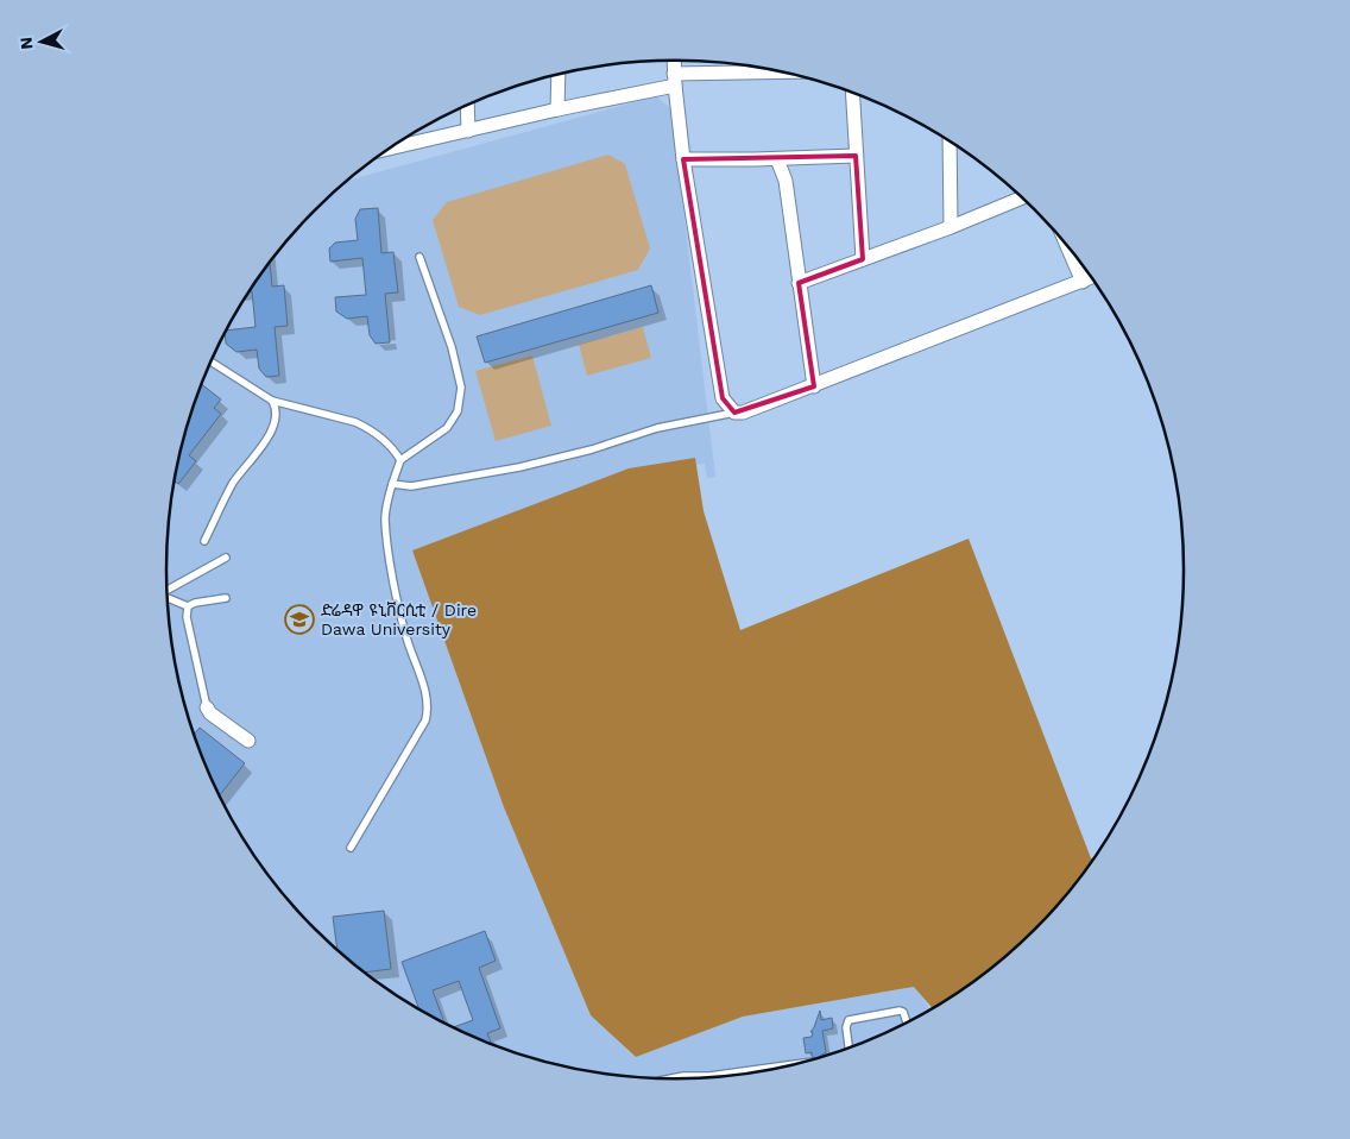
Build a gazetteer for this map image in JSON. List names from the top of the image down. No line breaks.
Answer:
{"places":{"school or university":["ድሬዳዋ ዩኒቨርሲቲ / Dire Dawa University"]},"north":"left"}
